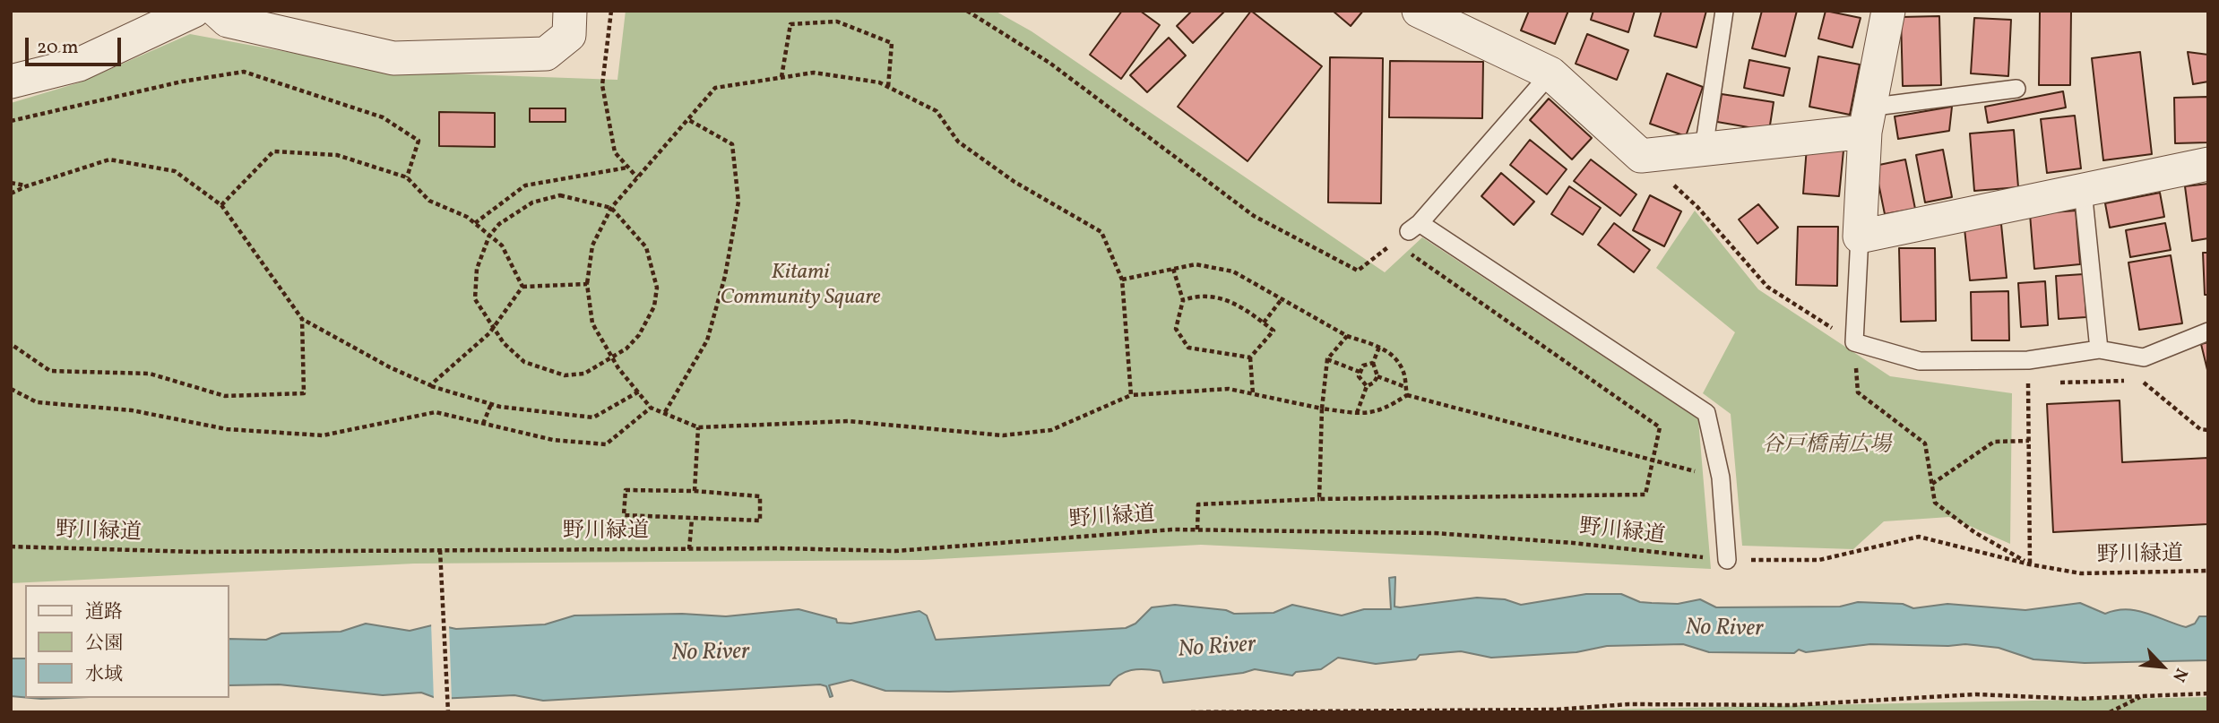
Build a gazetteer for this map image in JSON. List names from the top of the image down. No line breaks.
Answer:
{"streets":{"path":["野川緑道"]},"water":["No River"],"parks":["Kitami Community Square","谷戸橋南広場"],"legend":["道路","公園","水域"],"scale_bar":"20 m","north":"bottom right"}
